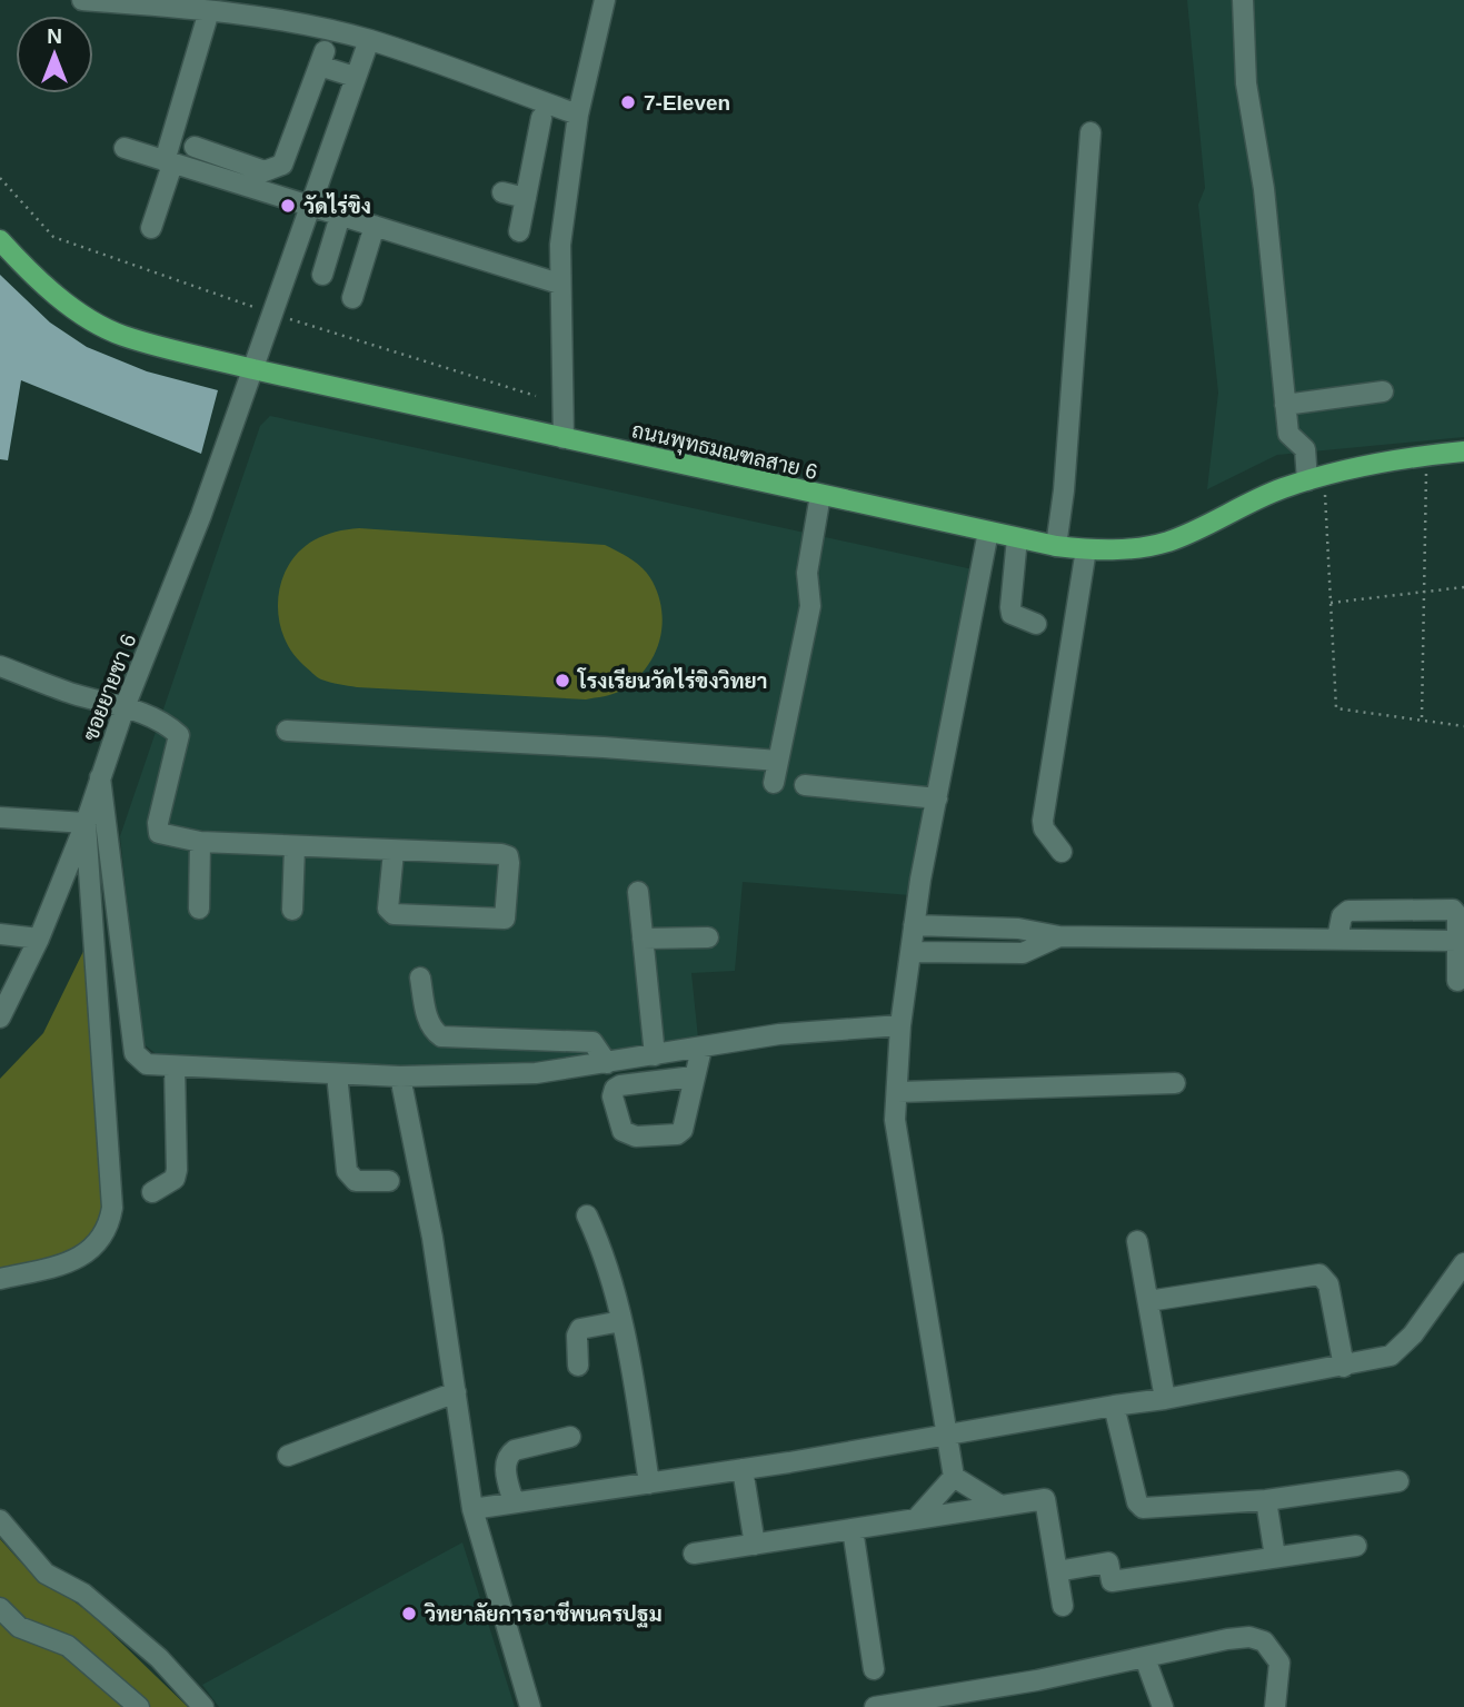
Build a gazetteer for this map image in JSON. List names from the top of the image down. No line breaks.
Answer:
{"streets":{"main road":["ถนนพุทธมณฑลสาย 6"],"street":["ซอยยายชา 6"]},"crossings":[["ถนนพุทธมณฑลสาย 6","ซอยยายชา 6"]],"places":["7-Eleven","วัดไร่ขิง","โรงเรียนวัดไร่ขิงวิทยา","วิทยาลัยการอาชีพนครปฐม"],"north":"top"}
